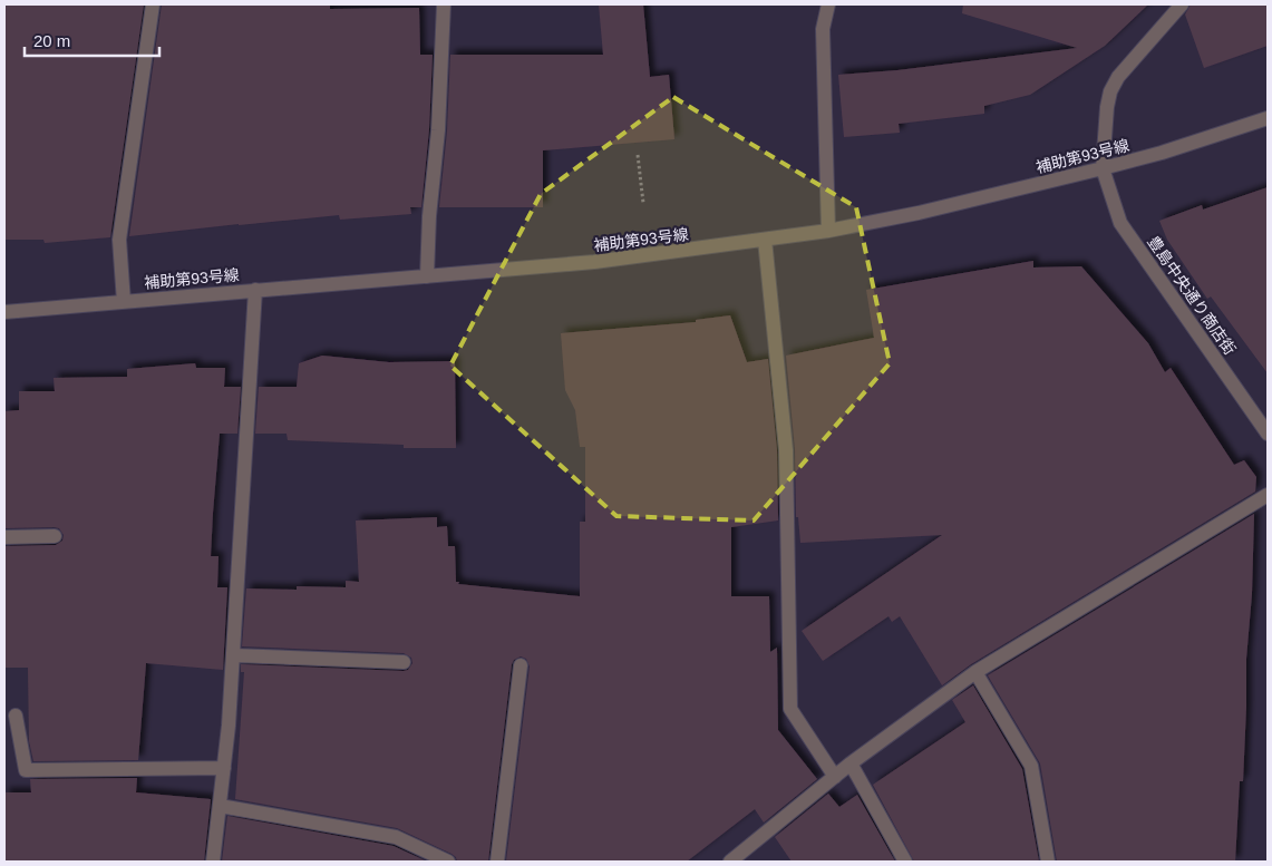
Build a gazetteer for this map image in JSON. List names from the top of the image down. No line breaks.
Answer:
{"streets":{"street":["補助第93号線","豊島中央通り商店街"]},"crossings":[["補助第93号線","豊島中央通り商店街"]],"scale_bar":"20 m"}
